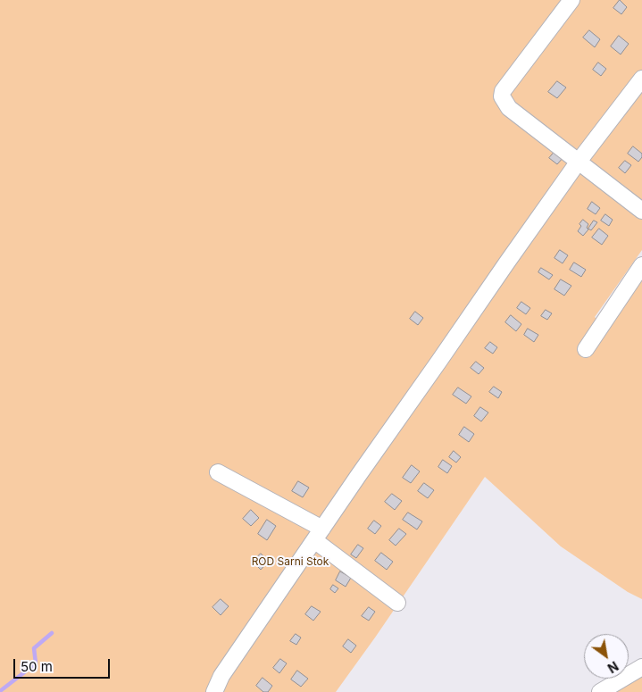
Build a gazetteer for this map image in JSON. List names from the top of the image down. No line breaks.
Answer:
{"parks":["ROD Sarni Stok"],"scale_bar":"50 m","north":"bottom right"}
